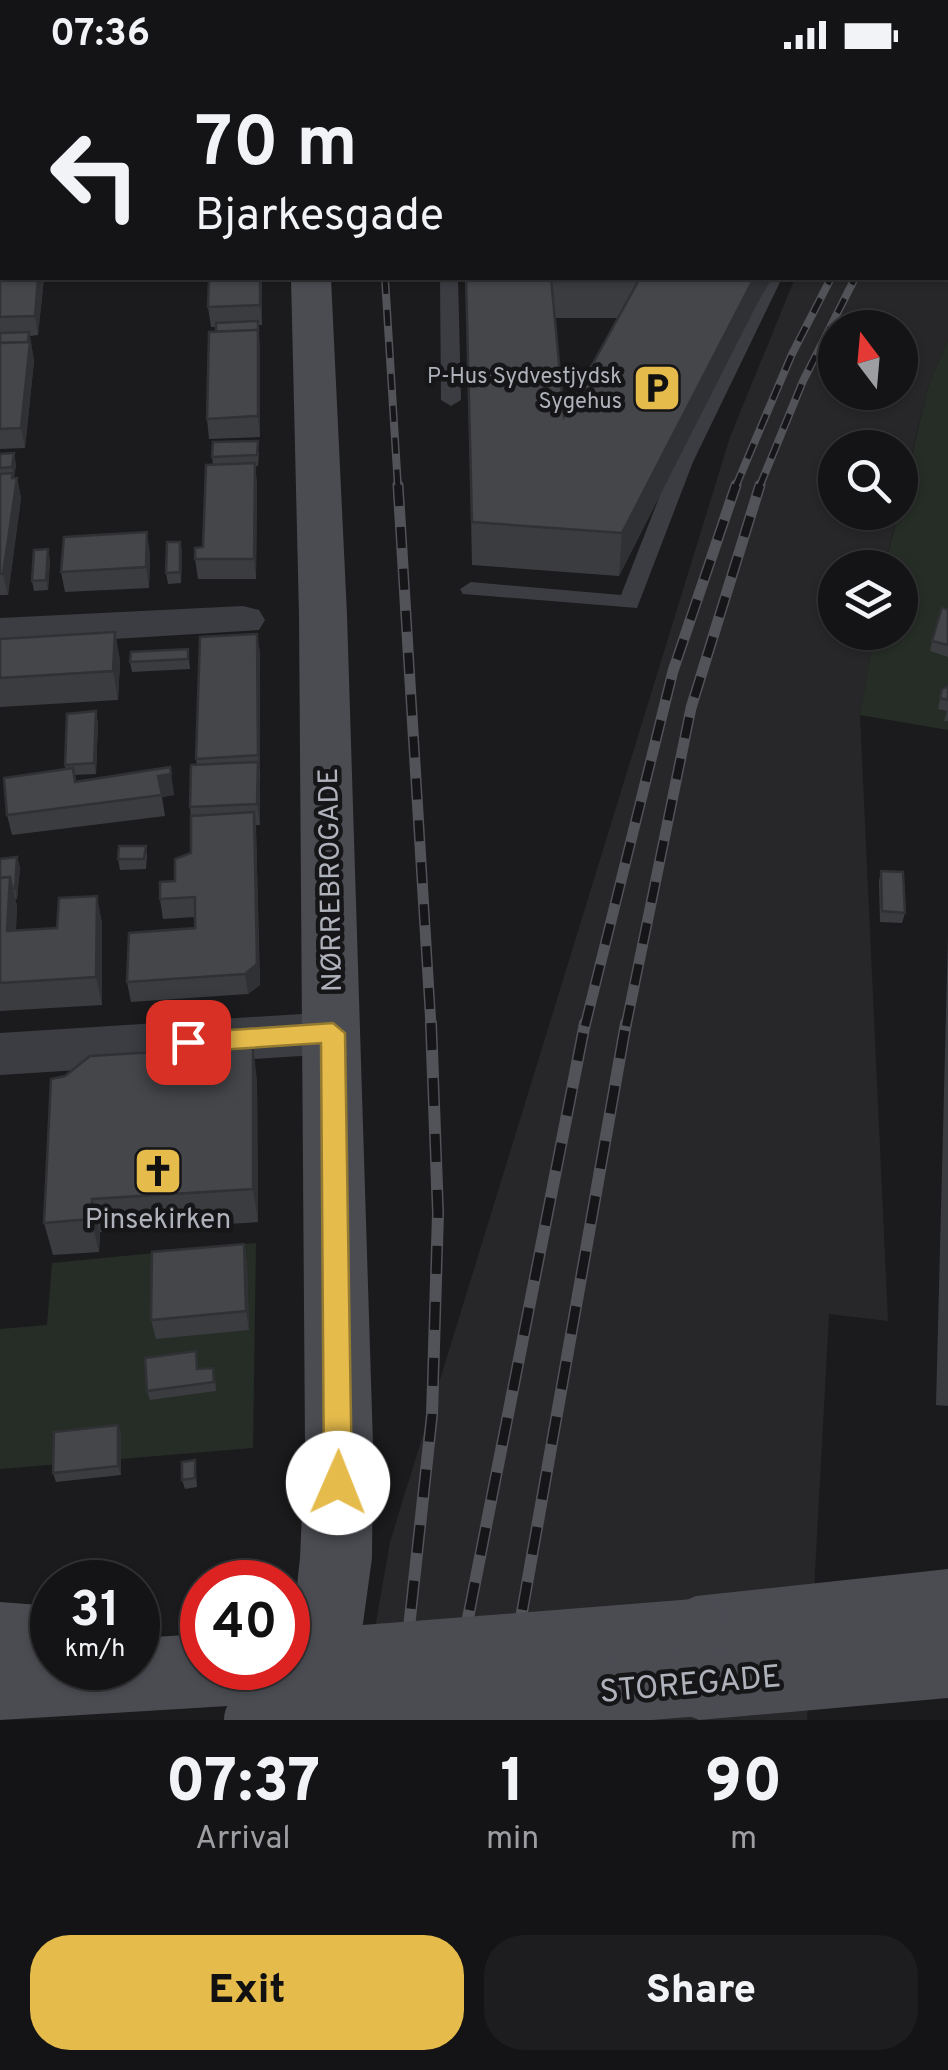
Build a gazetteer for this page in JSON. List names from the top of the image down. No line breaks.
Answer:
{"streets":{"street":["NØRREBROGADE","STOREGADE"]},"places":{"parking":["P-Hus Sydvestjydsk Sygehus"],"church":["Pinsekirken"]},"north":"top","page":{"status":"07:36","turn":["70 m","Bjarkesgade"],"speed":"31 km/h","limit":"40","eta":["07:37","Arrival","1","min","90","m"],"buttons":["Exit","Share"]}}
